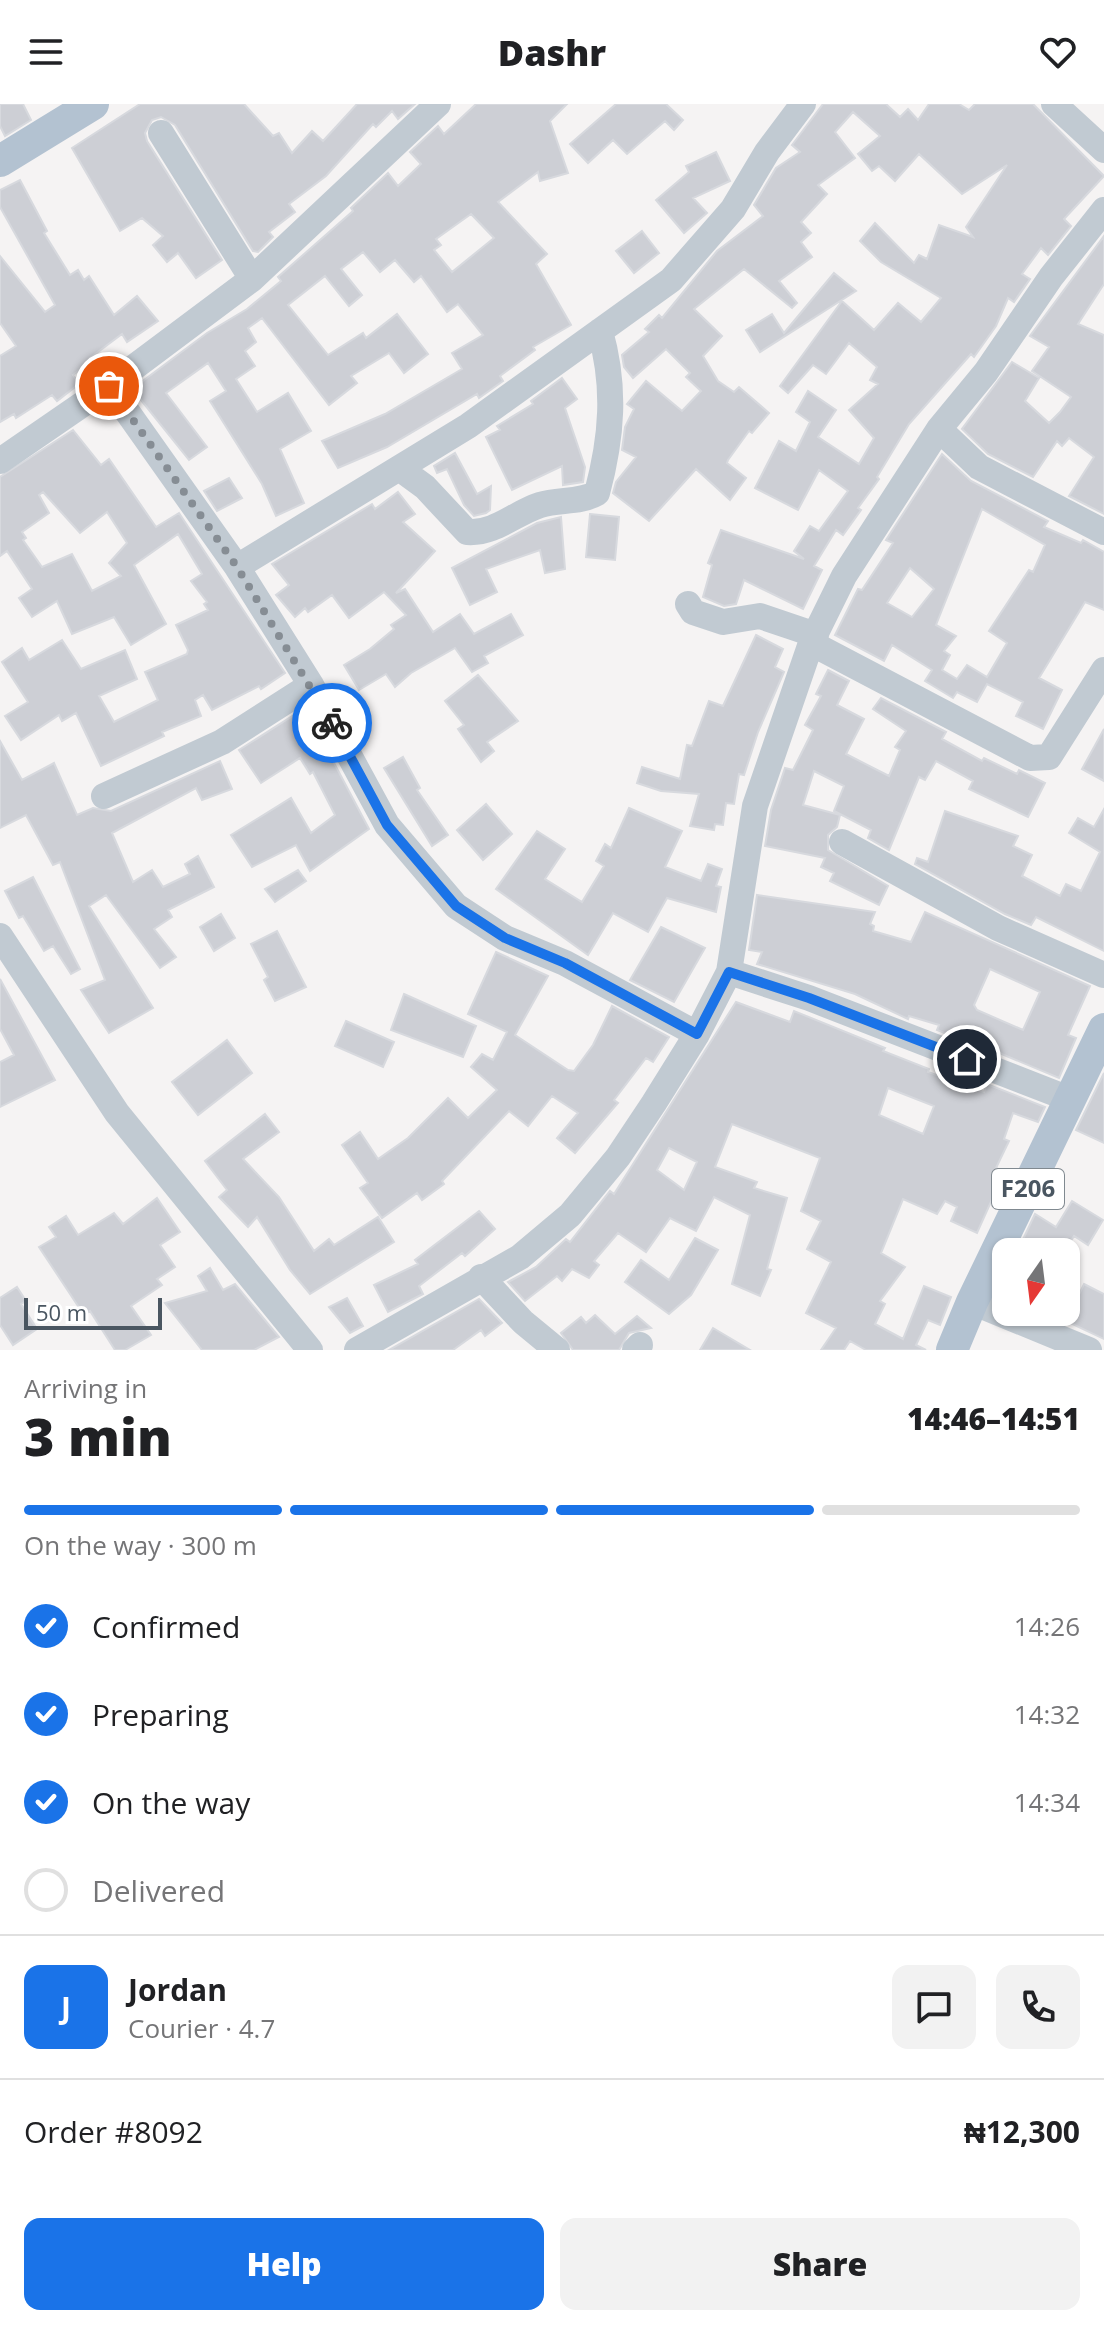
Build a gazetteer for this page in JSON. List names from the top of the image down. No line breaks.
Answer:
{"streets":{"main road":["F206"]},"scale_bar":"50 m","north":"bottom","page":{"header":"Dashr","scale":"50 m","heading":["3 min","Arriving in","14:46–14:51"],"panel":["Jordan","Courier · 4.7","Order #8092","₦12,300"],"bar":"On the way · 300 m","list":[["Confirmed","14:26"],["Preparing","14:32"],["On the way","14:34"],"Delivered"],"round":"J","buttons":["Help","Share"]}}
